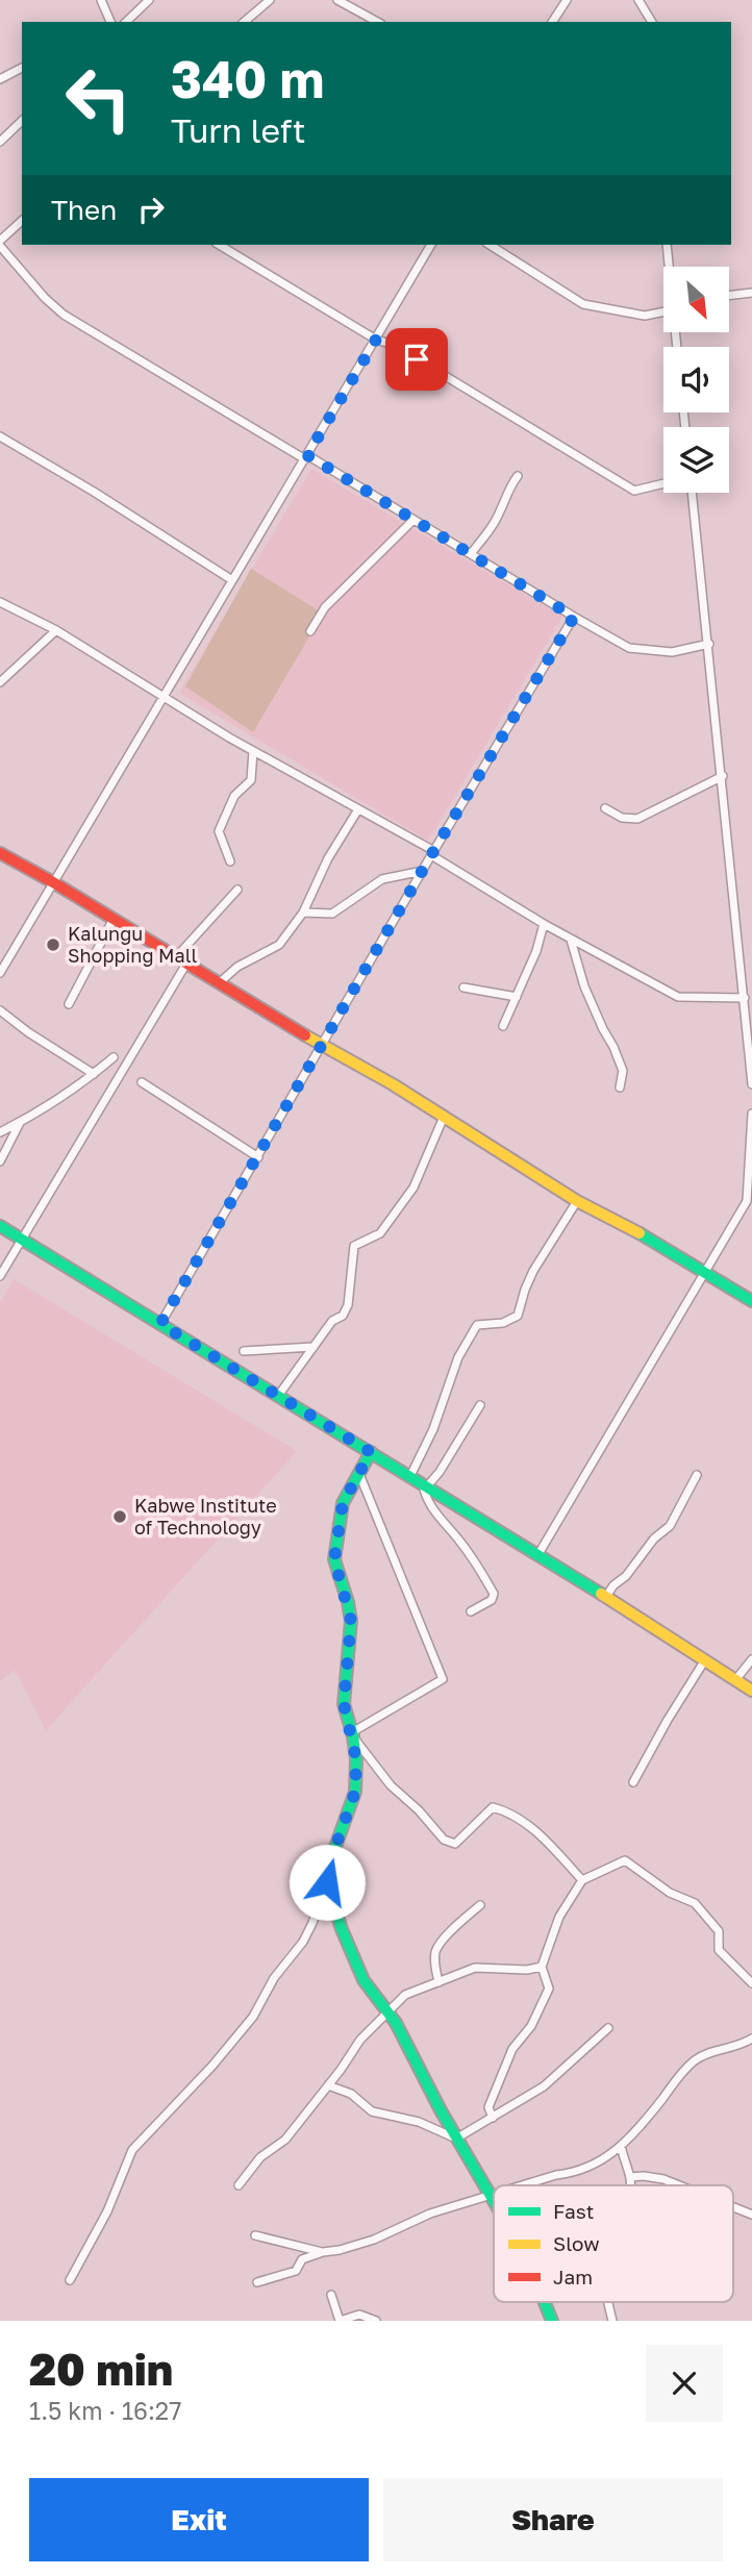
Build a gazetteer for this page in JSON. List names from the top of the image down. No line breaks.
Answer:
{"places":["Kalungu Shopping Mall","Kabwe Institute of Technology"],"legend":["Fast","Slow","Jam"],"north":"bottom right","page":{"turn":["340 m","Turn left"],"then":"Then","heading":["20 min","1.5 km · 16:27"],"buttons":["Exit","Share"]}}
